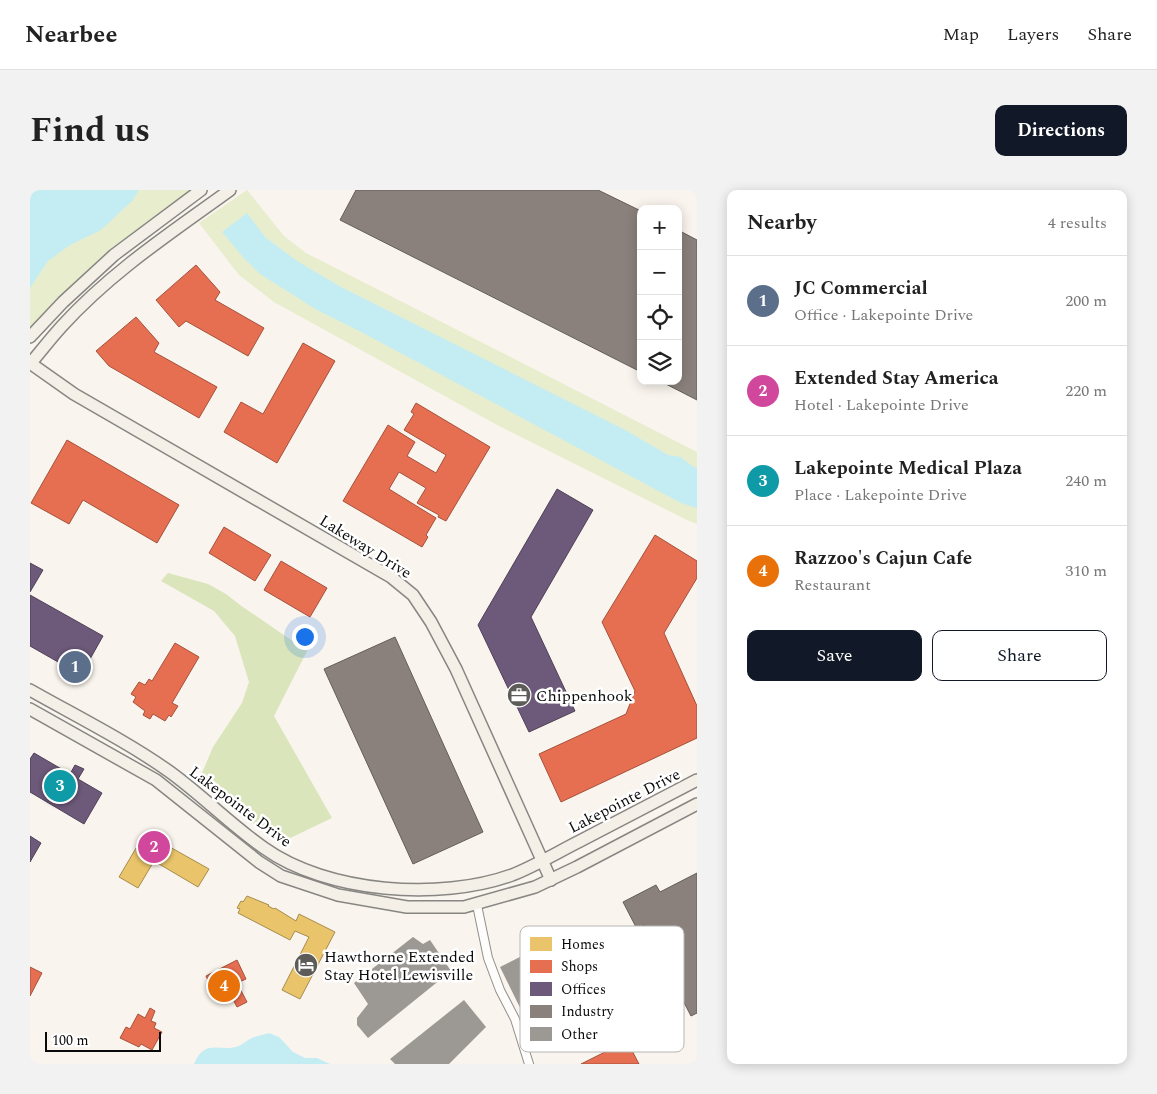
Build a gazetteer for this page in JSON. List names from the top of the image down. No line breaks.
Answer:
{"streets":{"main road":["Lakeway Drive","Lakepointe Drive"]},"crossings":[["Lakeway Drive","Lakepointe Drive"]],"places":{"office":["Chippenhook"],"hotel":["Hawthorne Extended Stay Hotel Lewisville"]},"legend":["Homes","Shops","Offices","Industry","Other"],"scale_bar":"100 m","page":{"header":"Nearbee","nav":["Map","Layers","Share"],"title":"Find us","buttons":["Directions",["Save","Share"]],"heading":["Nearby","4 results"],"map_buttons":["+","−"],"list":[{"mark":"1","name":"JC Commercial","note":"Office · Lakepointe Drive","value":"200 m"},{"mark":"2","name":"Extended Stay America","note":"Hotel · Lakepointe Drive","value":"220 m"},{"mark":"3","name":"Lakepointe Medical Plaza","note":"Place · Lakepointe Drive","value":"240 m"},{"mark":"4","name":"Razzoo's Cajun Cafe","note":"Restaurant","value":"310 m"}],"pins":["1","3","2","4"],"scale":"100 m"}}
